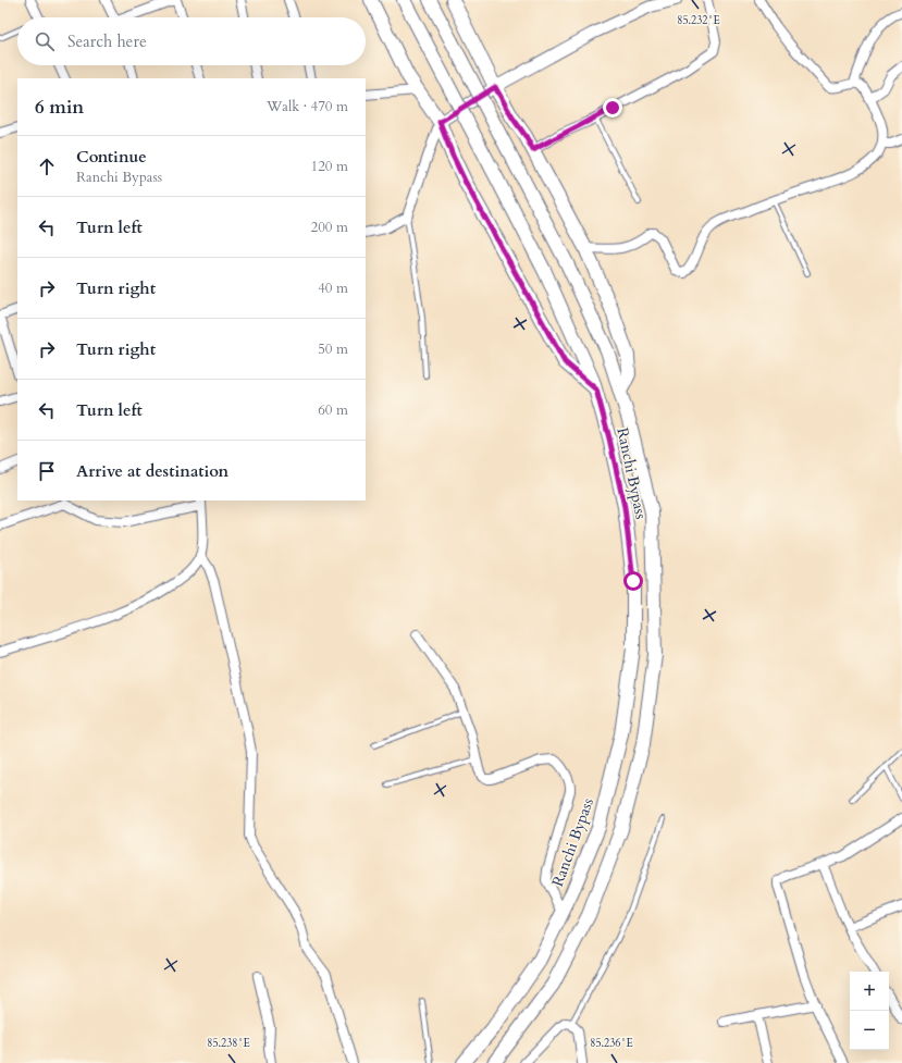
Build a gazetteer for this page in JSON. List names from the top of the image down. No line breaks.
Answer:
{"streets":{"main road":["Ranchi Bypass"]},"page":{"search":"Search here","heading":["6 min","Walk · 470 m"],"list":[["Continue","Ranchi Bypass","120 m"],["Turn left","200 m"],["Turn right","40 m"],["Turn right","50 m"],["Turn left","60 m"],"Arrive at destination"],"map_buttons":["+","−"]},"coordinates":["85.232°E","85.238°E","85.236°E"]}
